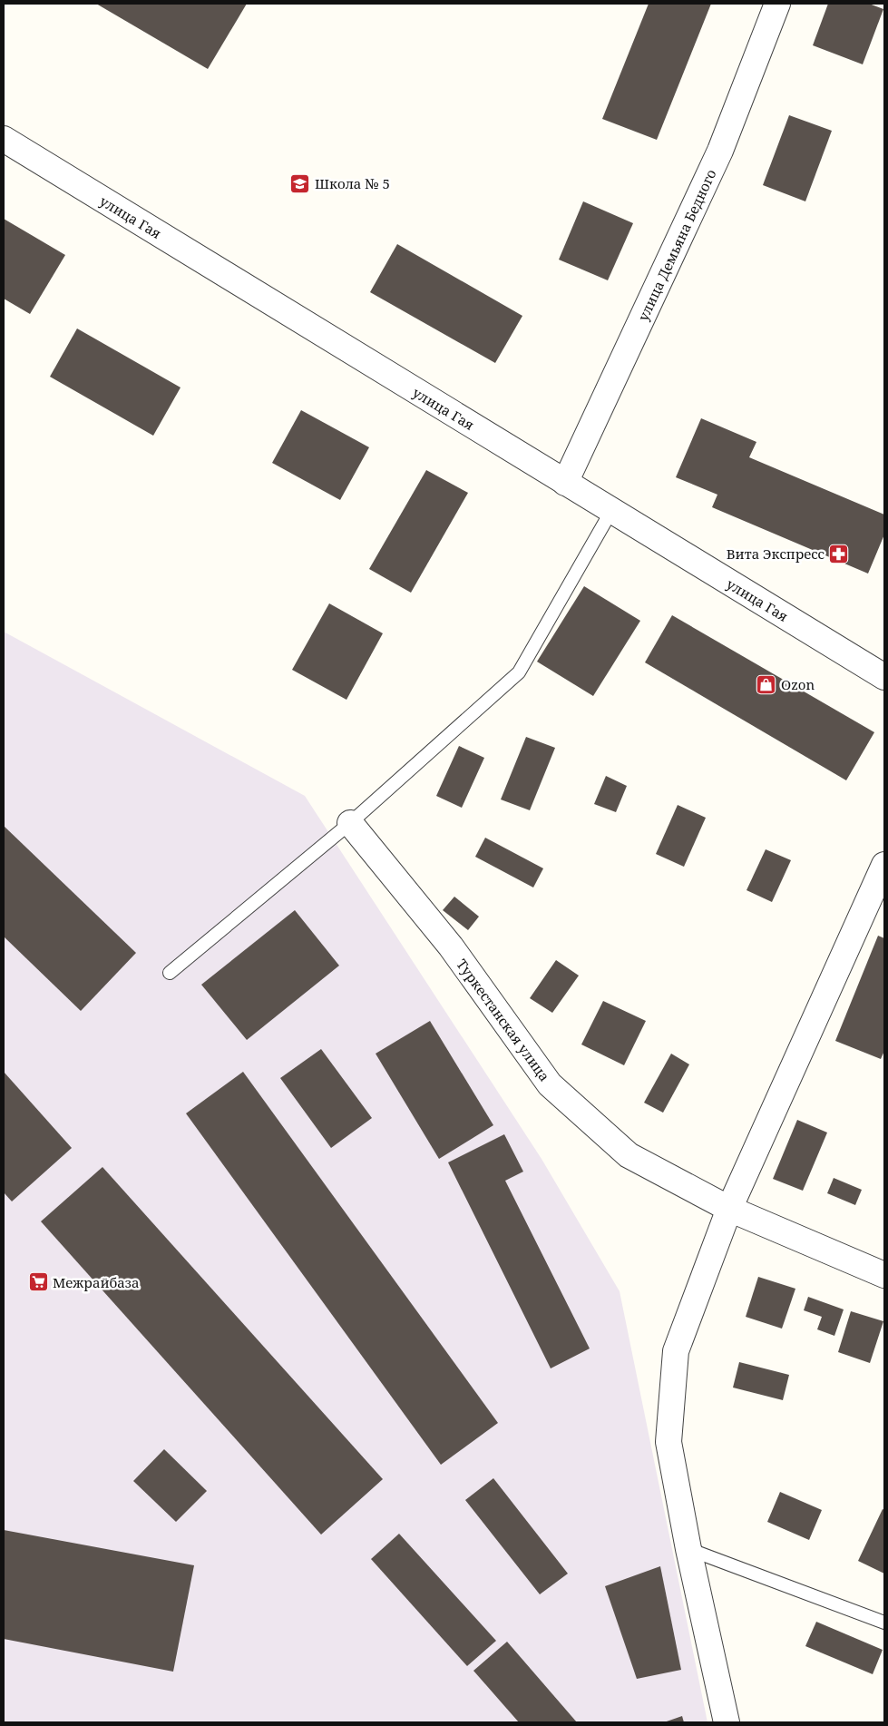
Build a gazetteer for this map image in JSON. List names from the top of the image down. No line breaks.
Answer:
{"streets":{"street":["улица Гая","улица Демьяна Бедного","Туркестанская улица"]},"crossings":[["улица Гая","улица Демьяна Бедного"]],"places":{"school or university":["Школа № 5"],"pharmacy":["Вита Экспресс"],"shop":["Ozon"],"supermarket":["Межрайбаза"]}}
